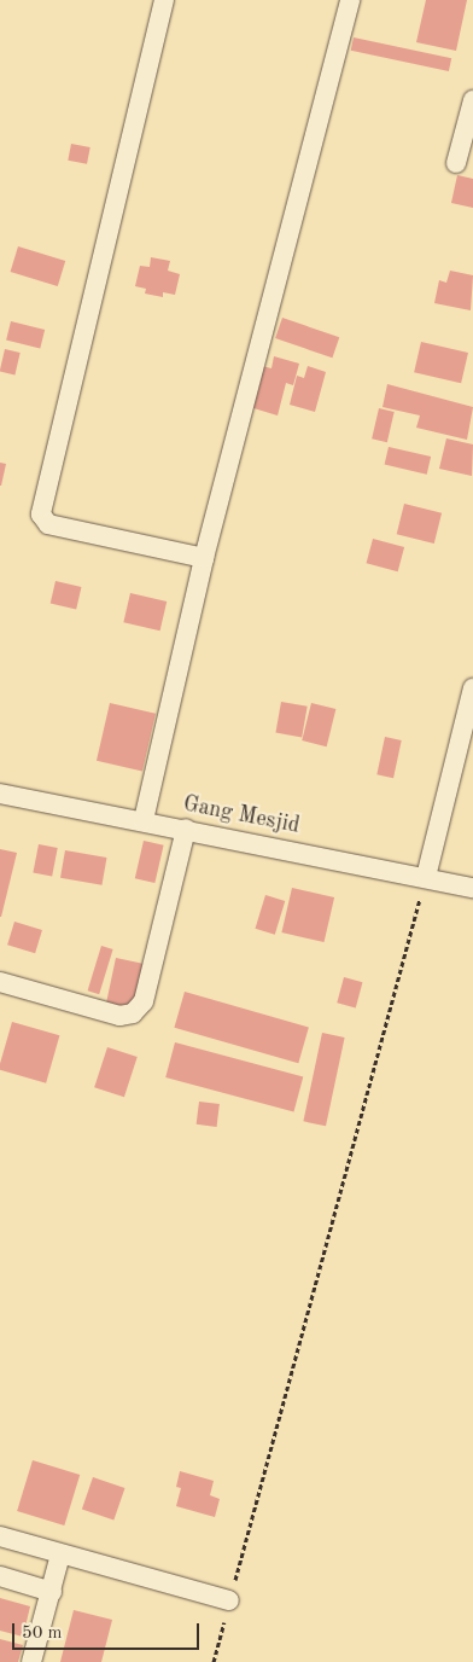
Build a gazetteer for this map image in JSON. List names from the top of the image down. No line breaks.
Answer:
{"streets":{"street":["Gang Mesjid"]},"scale_bar":"50 m"}
